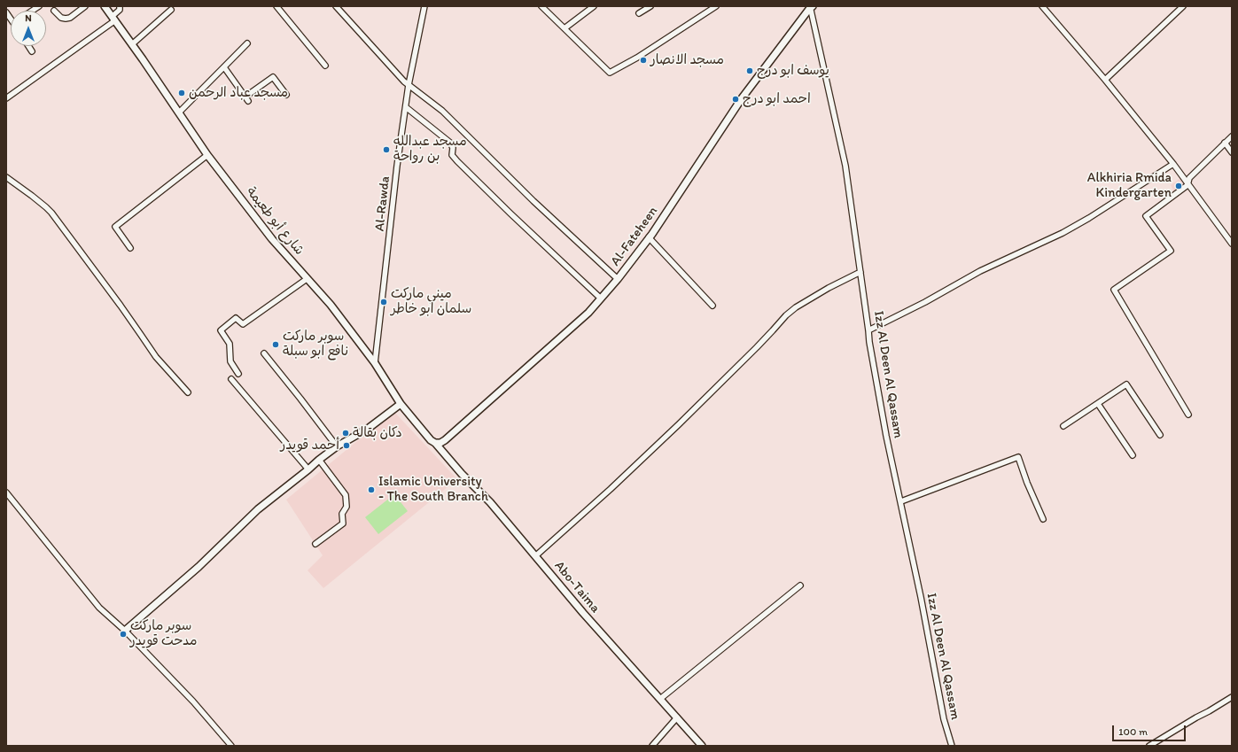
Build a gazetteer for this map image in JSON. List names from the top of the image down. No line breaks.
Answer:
{"streets":{"street":["Al-Rawda","شارع أبو طعيمة","Al-Fateheen","Izz Al Deen Al Qassam","Abo-Taima"]},"crossings":[["Al-Rawda","شارع أبو طعيمة"],["شارع أبو طعيمة","Al-Fateheen"],["شارع أبو طعيمة","Abo-Taima"],["Al-Fateheen","Izz Al Deen Al Qassam"],["Al-Fateheen","Abo-Taima"]],"places":["مسجد الانصار","يوسف ابو درج","مسجد عباد الرحمن","احمد ابو درج","مسجد عبدالله بن رواحة","Alkhiria Rmida Kindergarten","ميني ماركت سلمان ابو خاطر","سوبر ماركت نافع ابو سبلة","دكان بقالة","أحمد قويدر","Islamic University - The South Branch","سوبر ماركت مدحت قويدر"],"scale_bar":"100 m","north":"top"}
